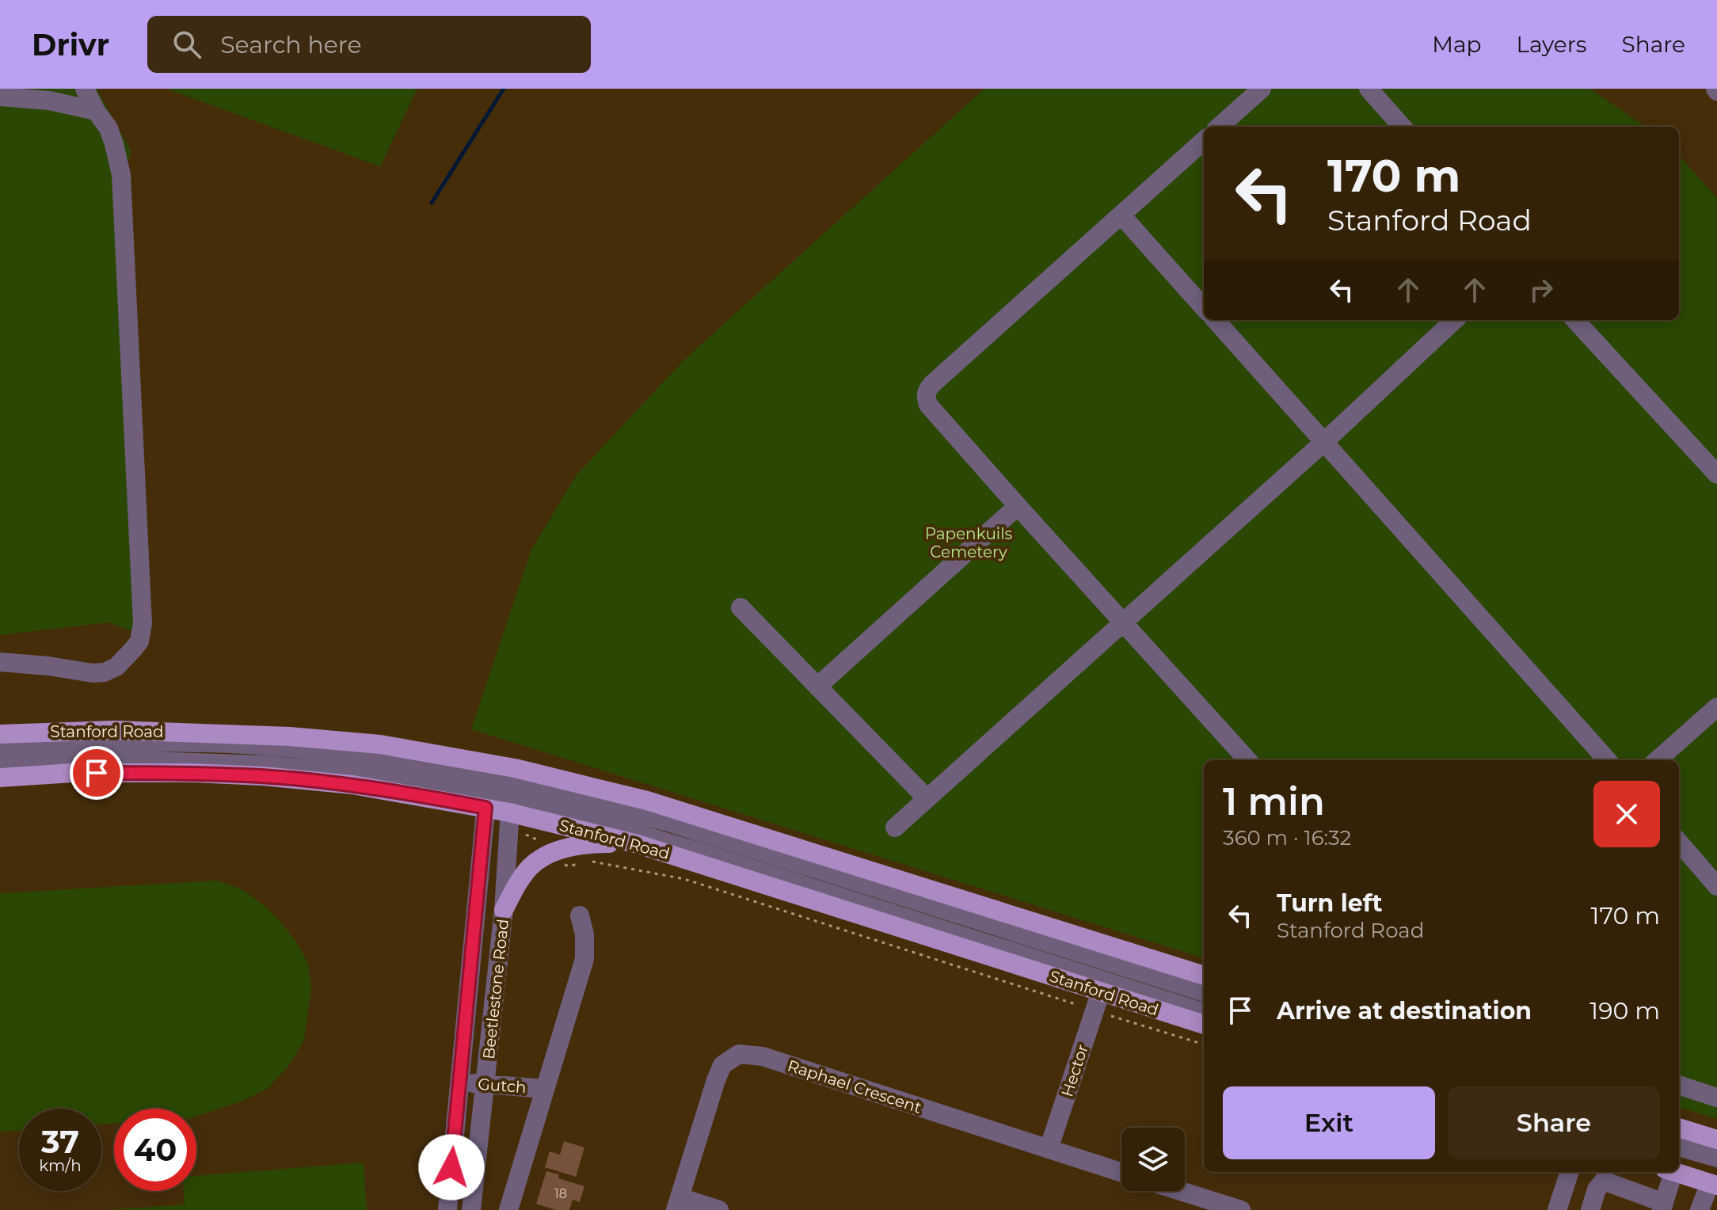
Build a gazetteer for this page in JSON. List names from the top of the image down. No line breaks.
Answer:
{"streets":{"main road":["Stanford Road"],"street":["Beetlestone Road","Hector","Gutch","Raphael Crescent"]},"crossings":[["Stanford Road","Beetlestone Road"],["Stanford Road","Hector"],["Beetlestone Road","Gutch"],["Hector","Raphael Crescent"]],"parks":["Papenkuils Cemetery"],"house_numbers":["18"],"page":{"header":"Drivr","search":"Search here","nav":["Map","Layers","Share"],"turn":["170 m","Stanford Road"],"heading":["1 min","360 m · 16:32"],"list":[{"name":"Turn left","note":"Stanford Road","value":"170 m"},{"name":"Arrive at destination","value":"190 m"}],"buttons":["Exit","Share"],"speed":"37 km/h","limit":"40"}}
